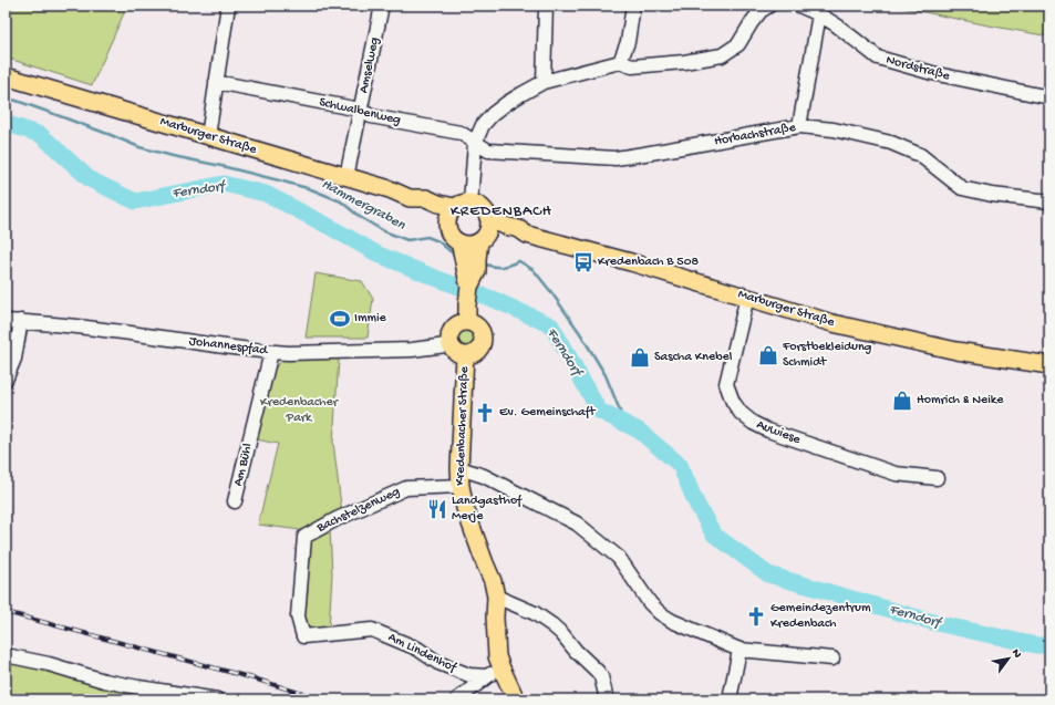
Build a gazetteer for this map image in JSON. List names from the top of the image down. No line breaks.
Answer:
{"streets":{"main road":["Marburger Straße","Kredenbacher Straße"],"street":["Amselweg","Nordstraße","Schwalbenweg","Horbachstraße","Johannespfad","Auwiese","Am Bühl","Bachstelzenweg","Am Lindenhof"]},"crossings":[["Amselweg","Schwalbenweg"],["Amselweg","Marburger Straße"],["Schwalbenweg","Horbachstraße"],["Marburger Straße","Auwiese"],["Johannespfad","Kredenbacher Straße"],["Johannespfad","Am Bühl"],["Kredenbacher Straße","Bachstelzenweg"],["Kredenbacher Straße","Am Lindenhof"],["Bachstelzenweg","Am Lindenhof"]],"districts":["KREDENBACH"],"water":["Ferndorf","Hammergraben"],"parks":["Kredenbacher Park"],"places":{"bus stop":["Kredenbach B 508"],"sports":["Immie"],"shop":["Forstbekleidung Schmidt","Sascha Knebel","Homrich & Neike"],"church":["Ev. Gemeinschaft","Gemeindezentrum Kredenbach"],"restaurant":["Landgasthof Merje"]},"north":"top right"}
